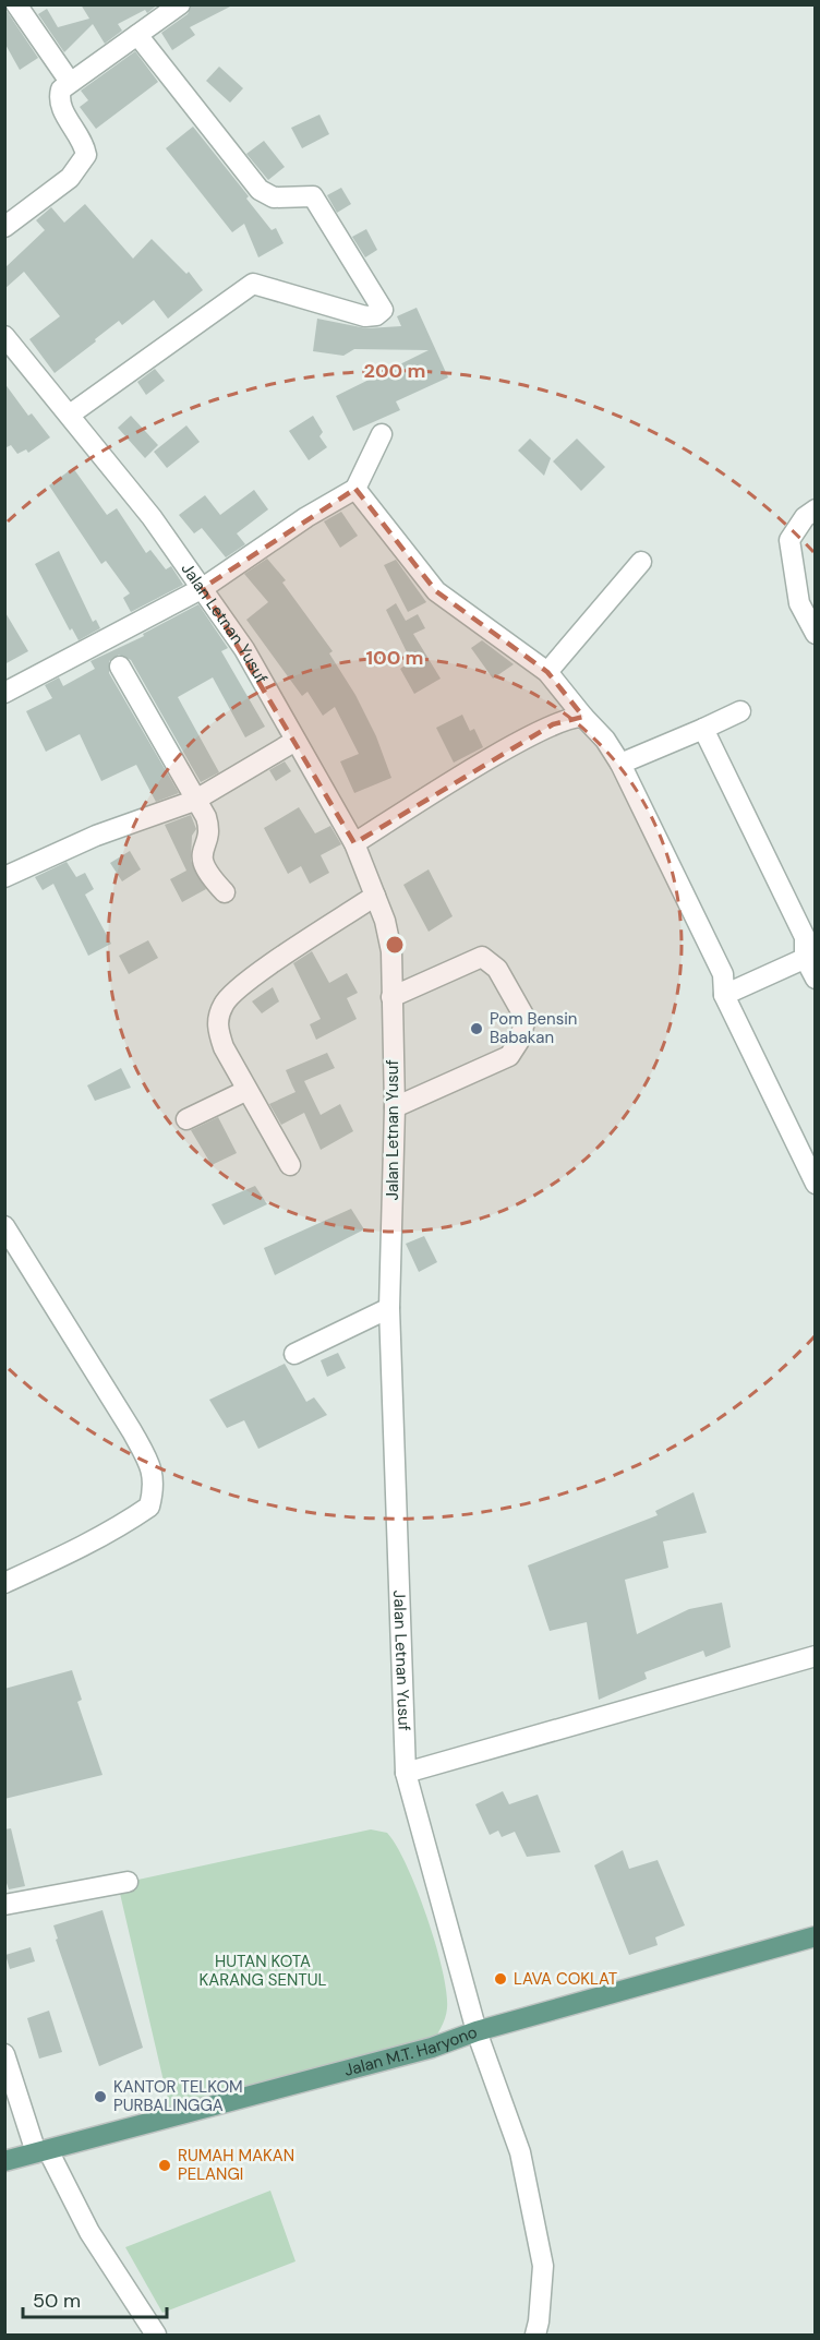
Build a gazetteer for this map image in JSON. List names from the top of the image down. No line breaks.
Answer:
{"streets":{"main road":["Jalan M.T. Haryono"],"street":["Jalan Letnan Yusuf"]},"crossings":[["Jalan Letnan Yusuf","Jalan M.T. Haryono"]],"parks":["HUTAN KOTA KARANG SENTUL"],"places":["Pom Bensin Babakan","LAVA COKLAT","KANTOR TELKOM PURBALINGGA","RUMAH MAKAN PELANGI"],"scale_bar":"50 m","rings":["200 m","100 m"]}
